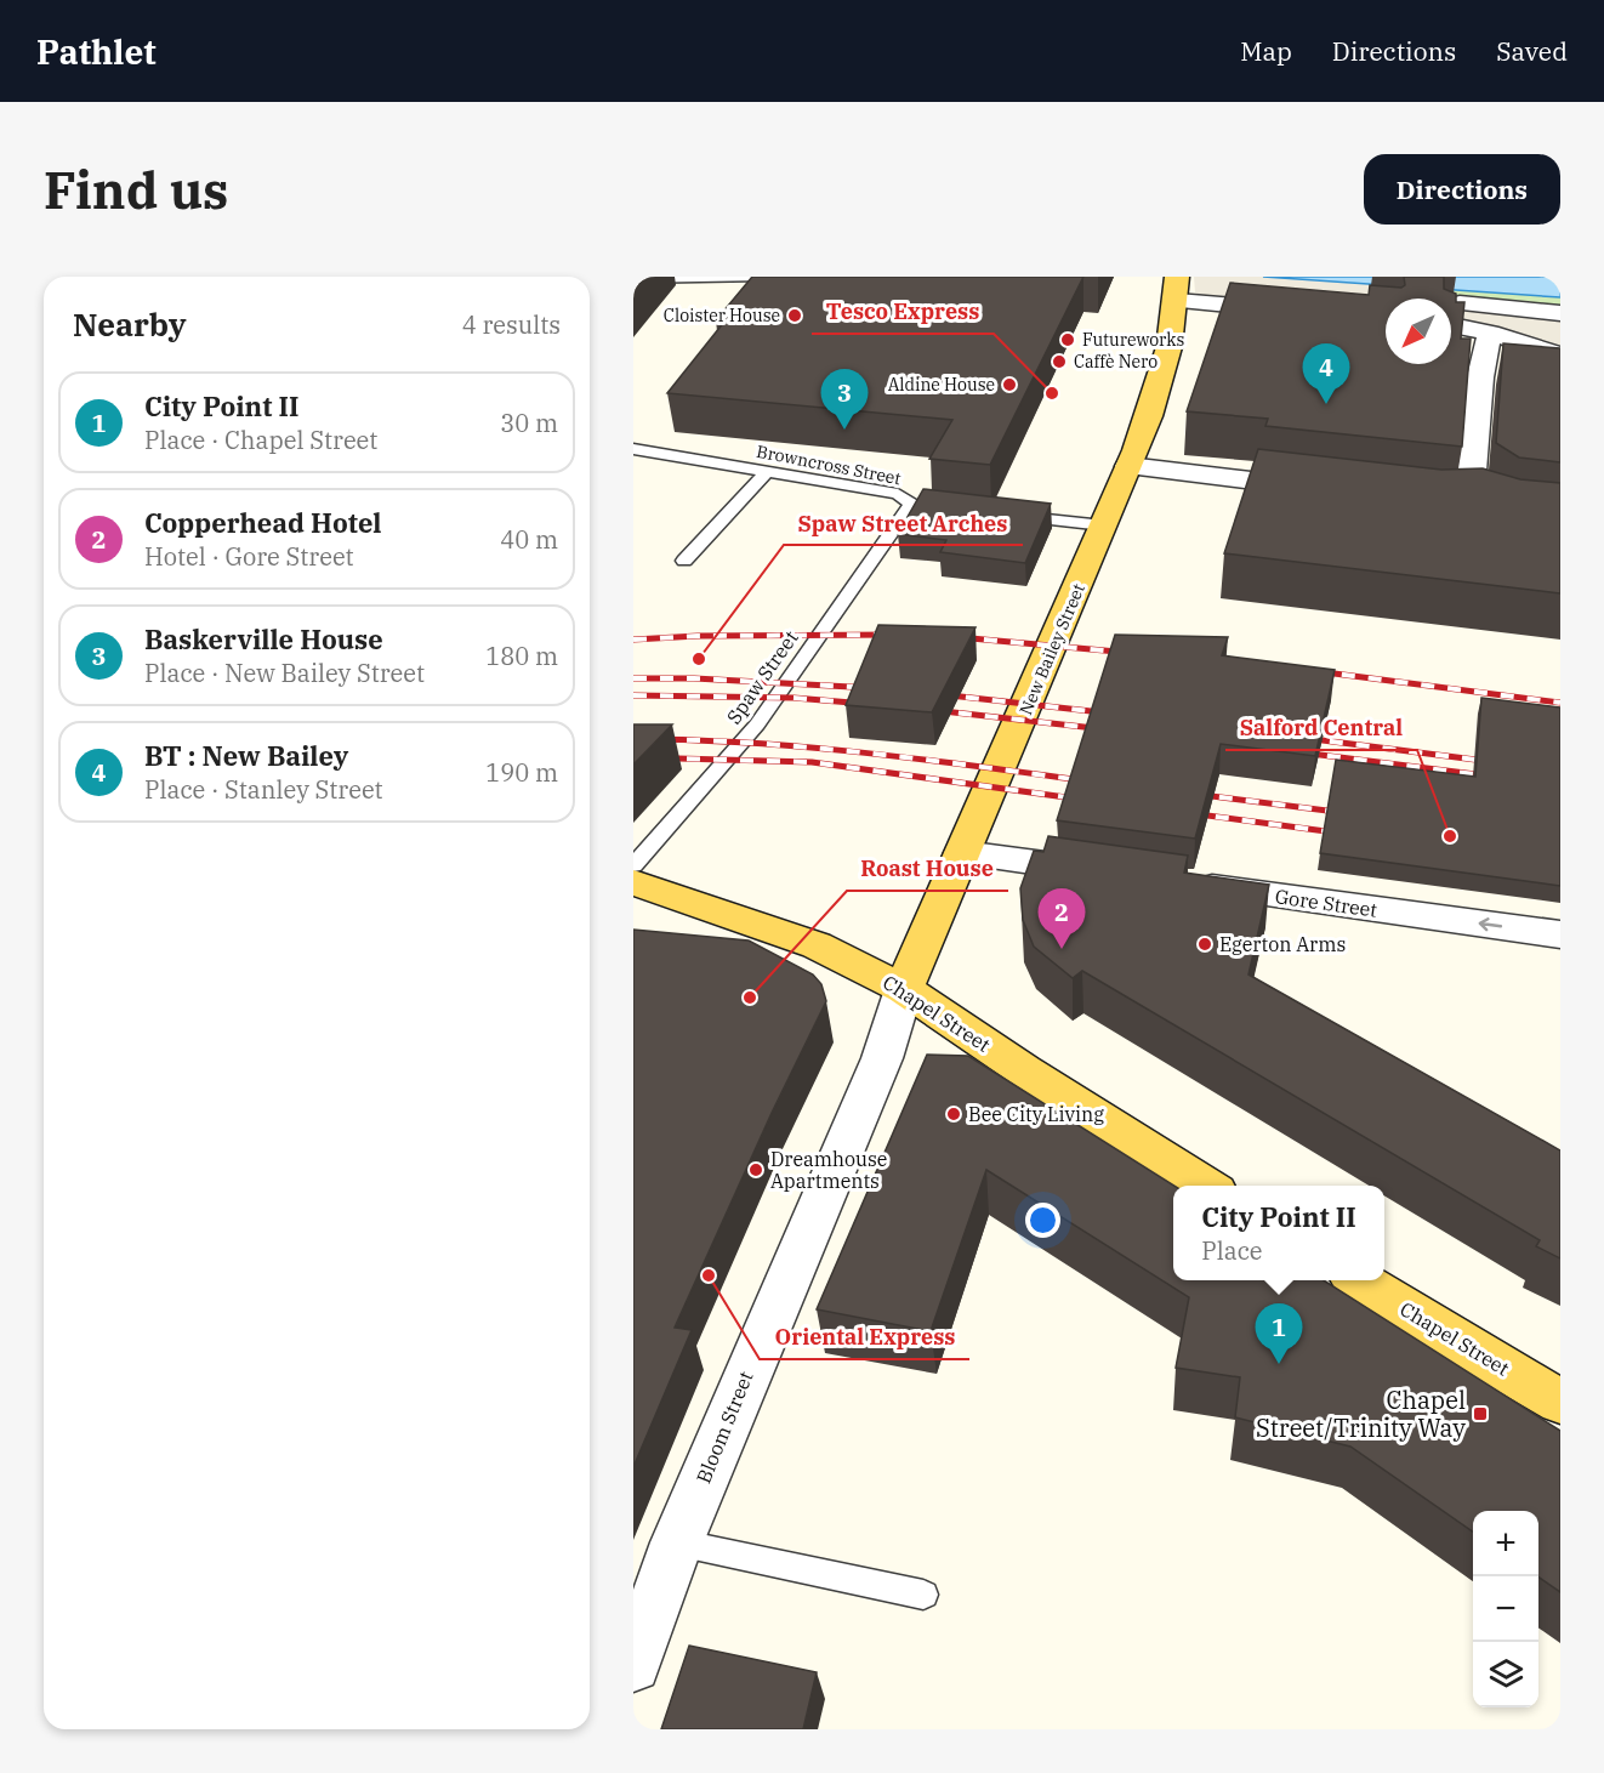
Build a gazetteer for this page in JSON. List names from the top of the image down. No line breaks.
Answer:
{"streets":{"main road":["New Bailey Street","Chapel Street"],"street":["Gore Street","Bloom Street"],"lane":["Browncross Street","Spaw Street"]},"crossings":[["Browncross Street","Spaw Street"],["New Bailey Street","Chapel Street"],["New Bailey Street","Bloom Street"],["Chapel Street","Bloom Street"]],"one_way":["Gore Street"],"places":{"other":["Cloister House","Futureworks","Caffè Nero","Aldine House","Tesco Express","Spaw Street Arches","Salford Central","Egerton Arms","Roast House","Bee City Living","Dreamhouse Apartments","Oriental Express"],"transit":["Chapel Street/Trinity Way"]},"north":"bottom left","page":{"header":"Pathlet","nav":["Map","Directions","Saved"],"buttons":"Directions","title":"Find us","heading":["Nearby","4 results"],"pins":["4","3","2","1"],"list":[{"mark":"1","name":"City Point II","note":"Place · Chapel Street","value":"30 m"},{"mark":"2","name":"Copperhead Hotel","note":"Hotel · Gore Street","value":"40 m"},{"mark":"3","name":"Baskerville House","note":"Place · New Bailey Street","value":"180 m"},{"mark":"4","name":"BT : New Bailey","note":"Place · Stanley Street","value":"190 m"}],"popup":["City Point II","Place"],"map_buttons":["+","−"]}}
